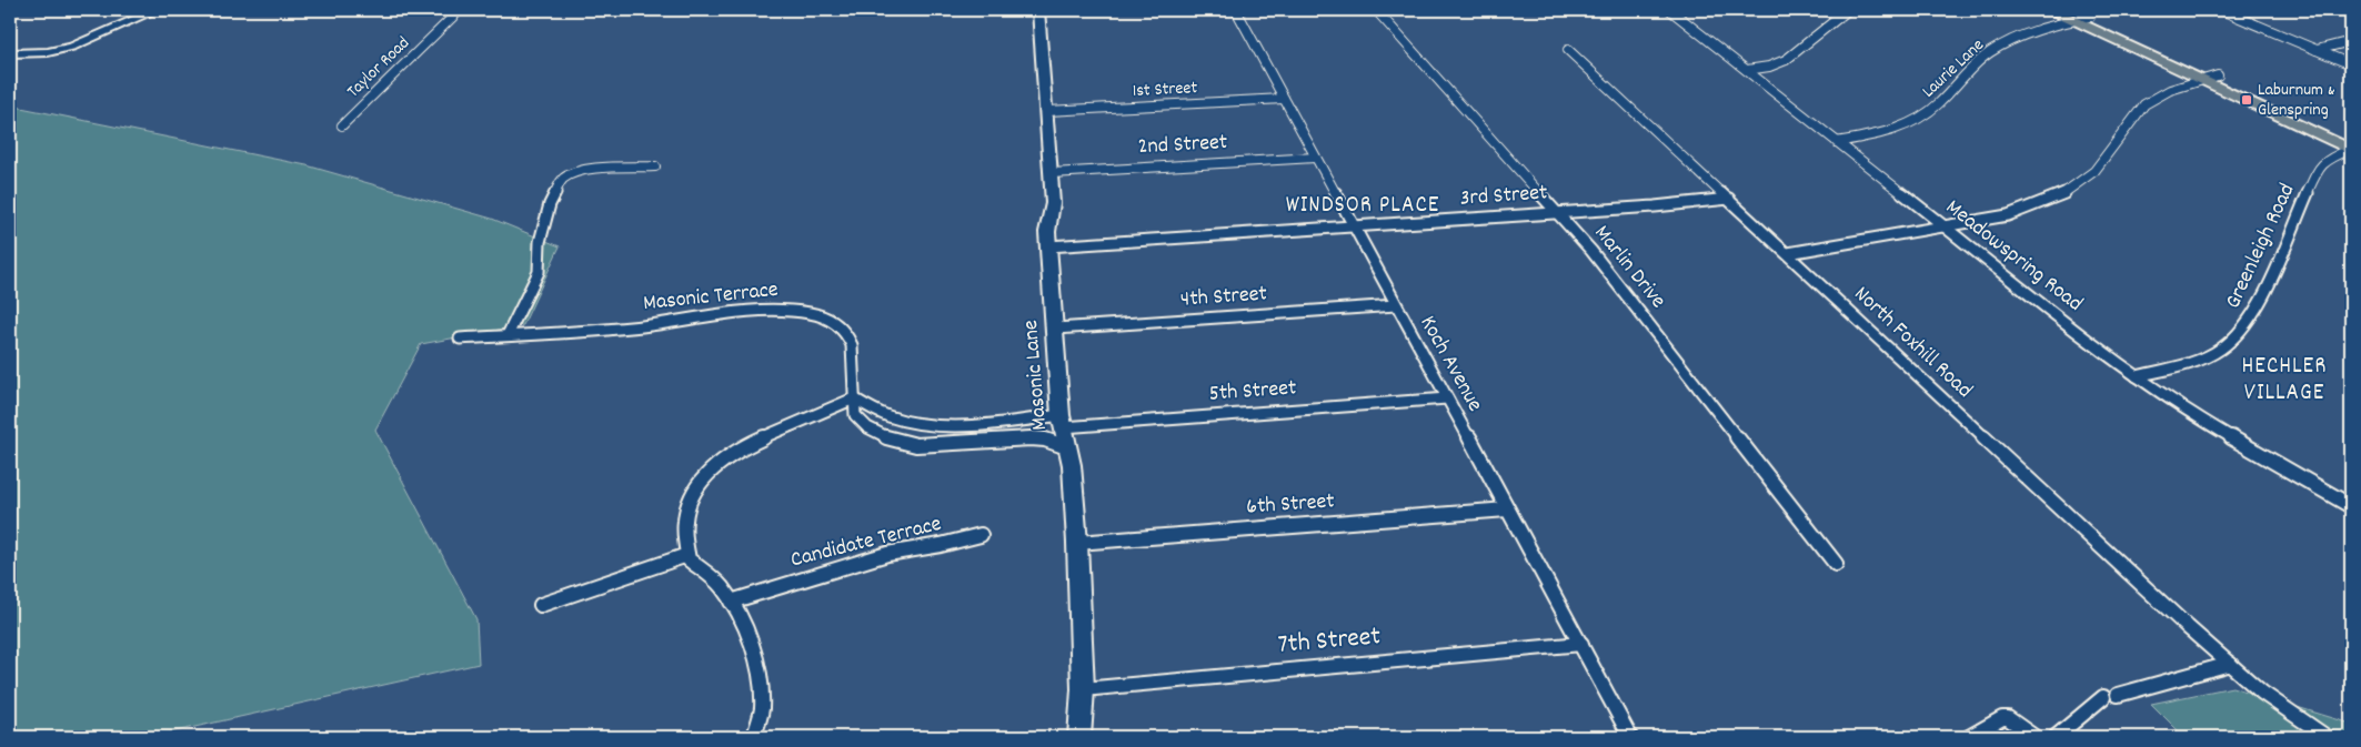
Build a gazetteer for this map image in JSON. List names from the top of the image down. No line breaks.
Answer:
{"streets":{"main road":["Masonic Lane"],"street":["Taylor Road","Laurie Lane","1st Street","2nd Street","3rd Street","Greenleigh Road","Meadowspring Road","Marlin Drive","Masonic Terrace","4th Street","North Foxhill Road","Koch Avenue","5th Street","6th Street","Candidate Terrace","7th Street"]},"crossings":[["Laurie Lane","Meadowspring Road"],["1st Street","Koch Avenue"],["1st Street","Masonic Lane"],["2nd Street","Koch Avenue"],["2nd Street","Masonic Lane"],["3rd Street","Marlin Drive"],["3rd Street","North Foxhill Road"],["3rd Street","Koch Avenue"],["3rd Street","Masonic Lane"],["Greenleigh Road","Meadowspring Road"],["Masonic Terrace","Masonic Lane"],["4th Street","Koch Avenue"],["4th Street","Masonic Lane"],["Koch Avenue","5th Street"],["Koch Avenue","6th Street"],["Koch Avenue","7th Street"],["Masonic Lane","5th Street"],["Masonic Lane","6th Street"],["Masonic Lane","7th Street"]],"districts":["WINDSOR PLACE","HECHLER VILLAGE"],"places":{"transit":["Laburnum & Glenspring"]}}
